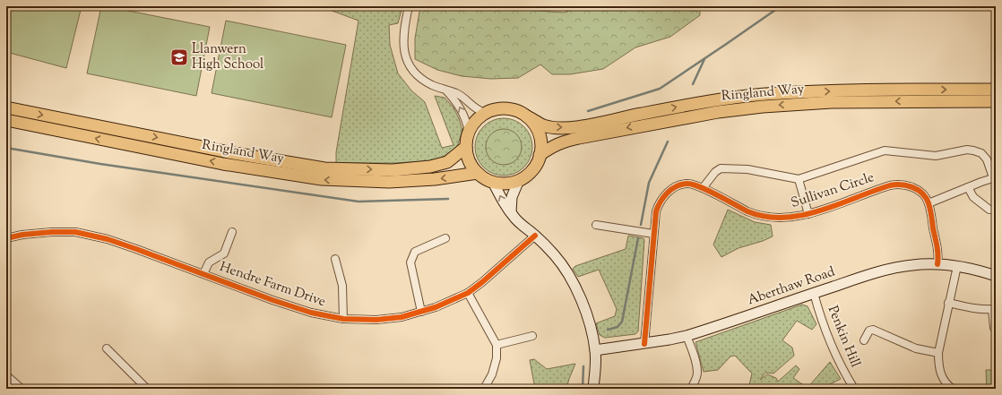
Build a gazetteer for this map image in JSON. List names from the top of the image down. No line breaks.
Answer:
{"streets":{"main road":["Ringland Way"],"street":["Sullivan Circle","Hendre Farm Drive","Aberthaw Road","Penkin Hill"]},"crossings":[["Sullivan Circle","Aberthaw Road"],["Aberthaw Road","Penkin Hill"]],"places":{"school or university":["Llanwern High School"]}}
